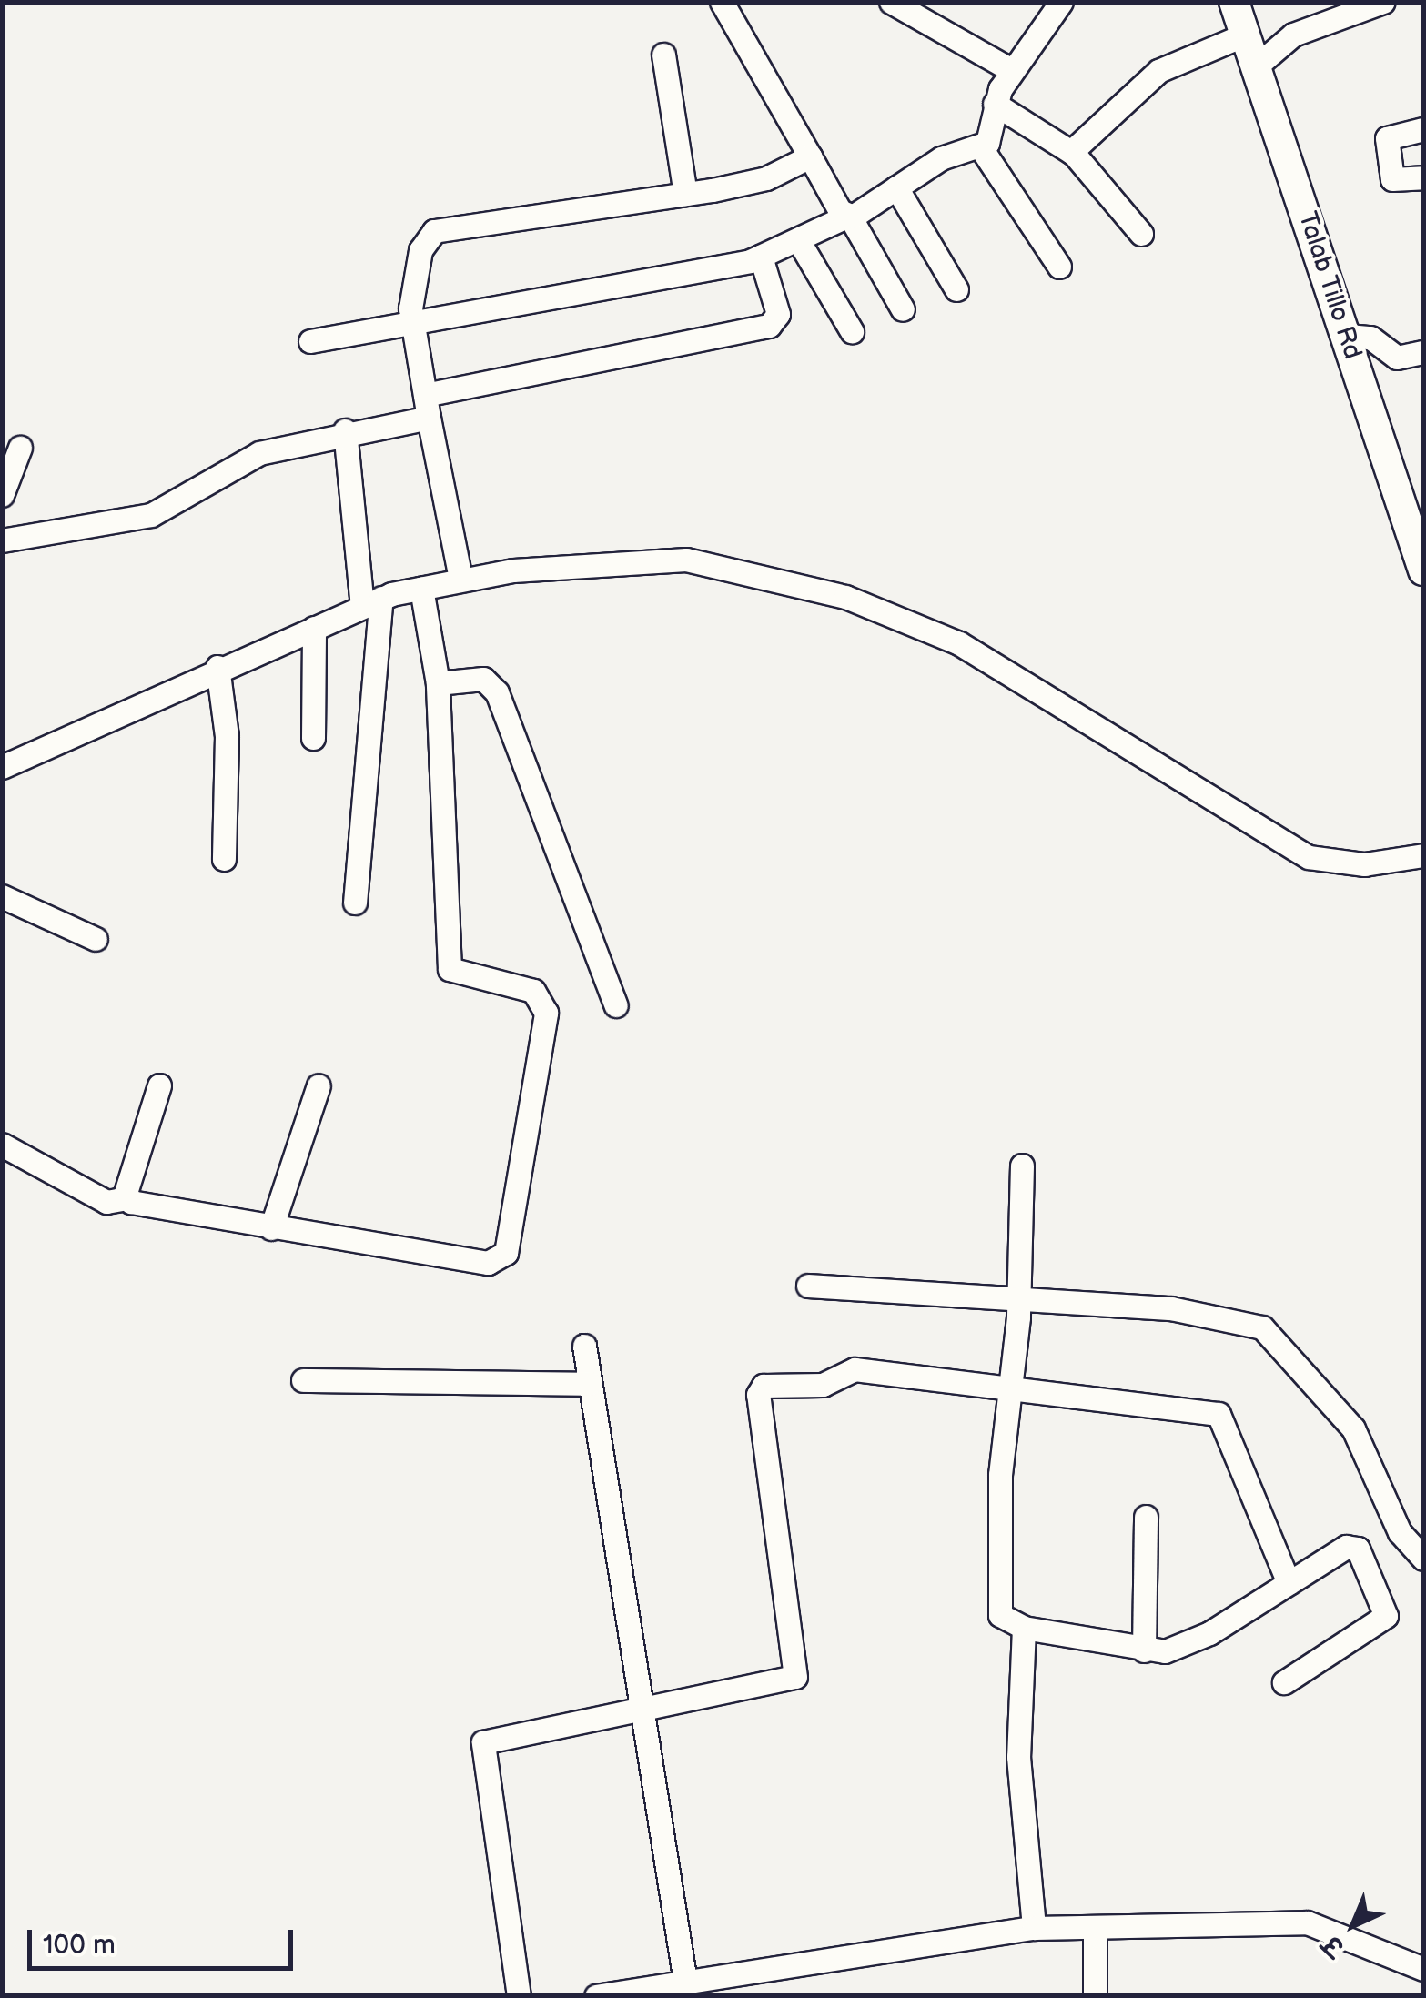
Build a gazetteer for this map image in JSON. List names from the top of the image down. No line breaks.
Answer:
{"streets":{"main road":["Talab Tillo Rd"]},"scale_bar":"100 m","north":"bottom left"}
